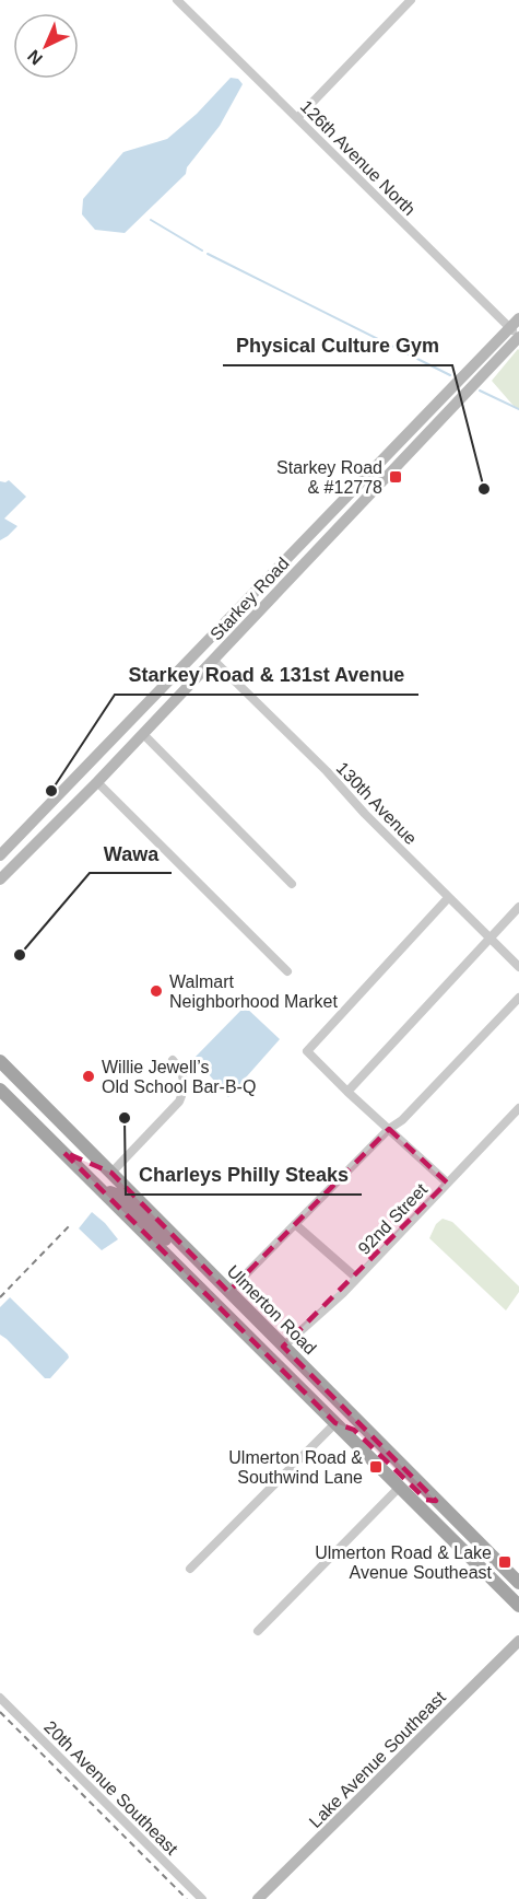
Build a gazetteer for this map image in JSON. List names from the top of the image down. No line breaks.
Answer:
{"streets":{"main road":["Starkey Road","Ulmerton Road","Lake Avenue Southeast"],"street":["126th Avenue North","130th Avenue","92nd Street","20th Avenue Southeast"]},"crossings":[["126th Avenue North","Starkey Road"],["Starkey Road","130th Avenue"],["92nd Street","Ulmerton Road"]],"places":{"transit":["Starkey Road & #12778","Ulmerton Road & Southwind Lane","Ulmerton Road & Lake Avenue Southeast"],"other":["Physical Culture Gym","Starkey Road & 131st Avenue","Wawa","Walmart Neighborhood Market","Willie Jewell’s Old School Bar-B-Q","Charleys Philly Steaks"]},"north":"bottom left"}
